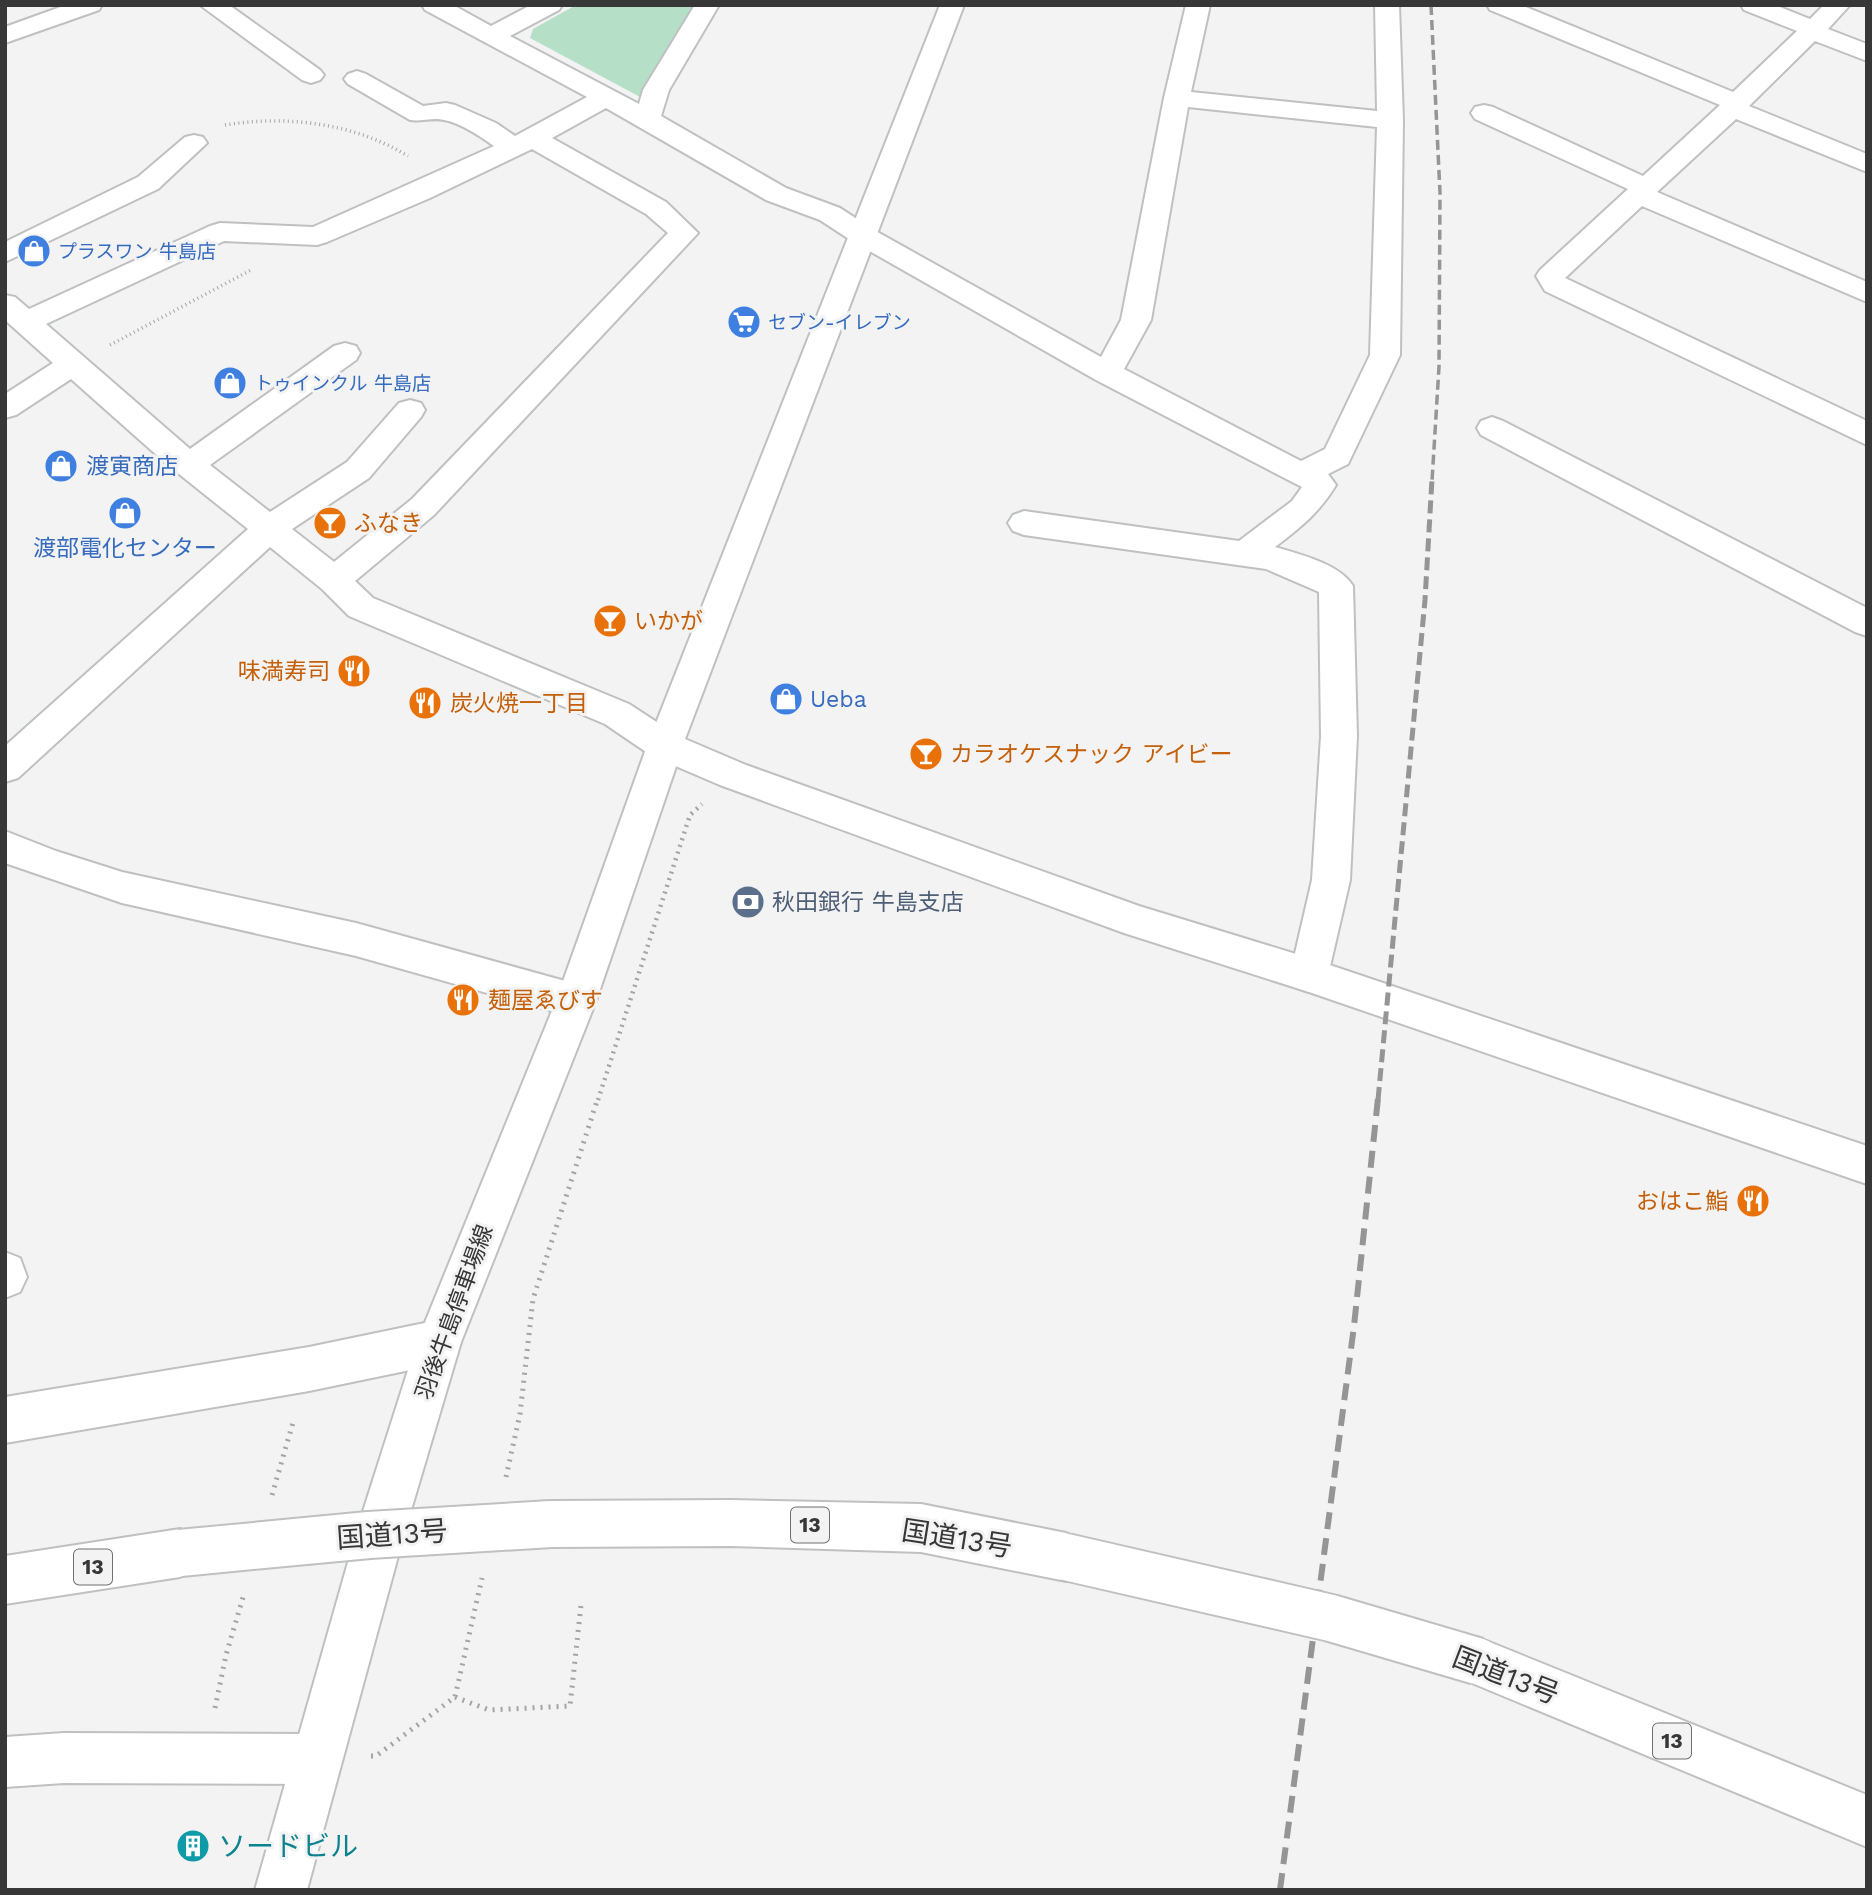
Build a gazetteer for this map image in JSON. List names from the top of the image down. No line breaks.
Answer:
{"streets":{"main road":["羽後牛島停車場線","13","国道13号"]},"places":{"shop":["プラスワン 牛島店","トゥインクル 牛島店","渡寅商店","渡部電化センター","Ueba"],"supermarket":["セブン-イレブン"],"bar":["ふなき","いかが","カラオケスナック アイビー"],"restaurant":["味満寿司","炭火焼一丁目","麺屋ゑびす","おはこ鮨"],"bank":["秋田銀行 牛島支店"],"building":["ソードビル"]}}
